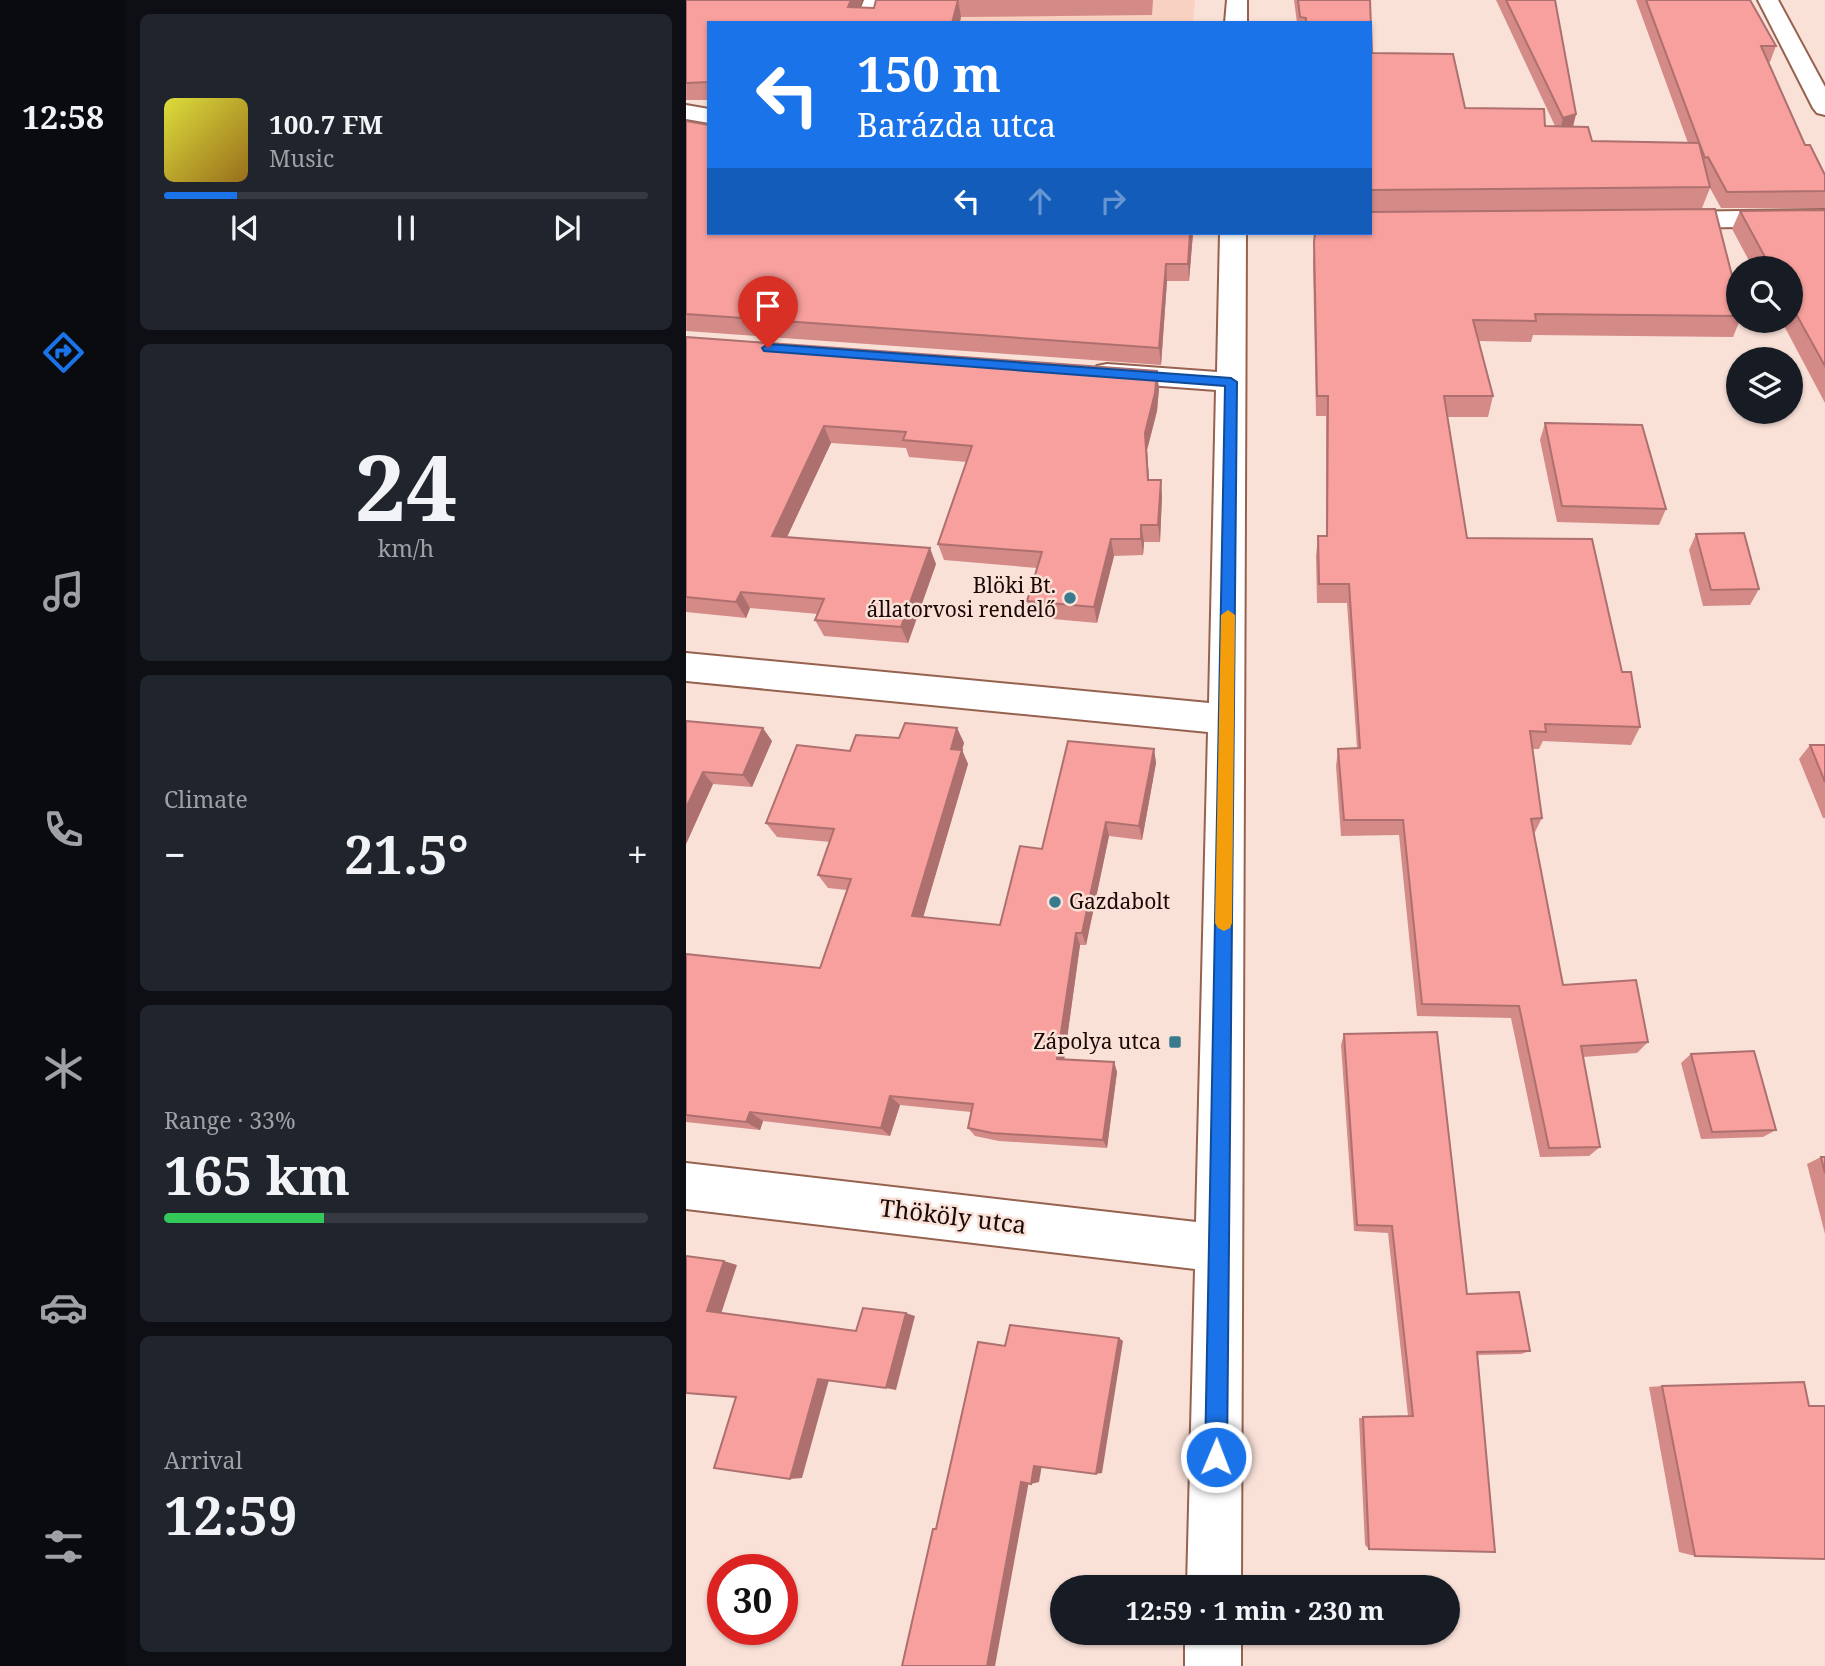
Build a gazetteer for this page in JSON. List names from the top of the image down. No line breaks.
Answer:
{"streets":{"street":["Thököly utca"]},"places":{"other":["Blöki Bt. állatorvosi rendelő","Gazdabolt"],"transit":["Zápolya utca"]},"page":{"tabs":"12:58","turn":["150 m","Barázda utca"],"song":["100.7 FM","Music"],"tile":[["24","km/h"],"Climate",["Range · 33%","165 km"],["Arrival","12:59"]],"heat":["−","21.5°","+"],"limit":"30","trip":"12:59 · 1 min · 230 m"}}
